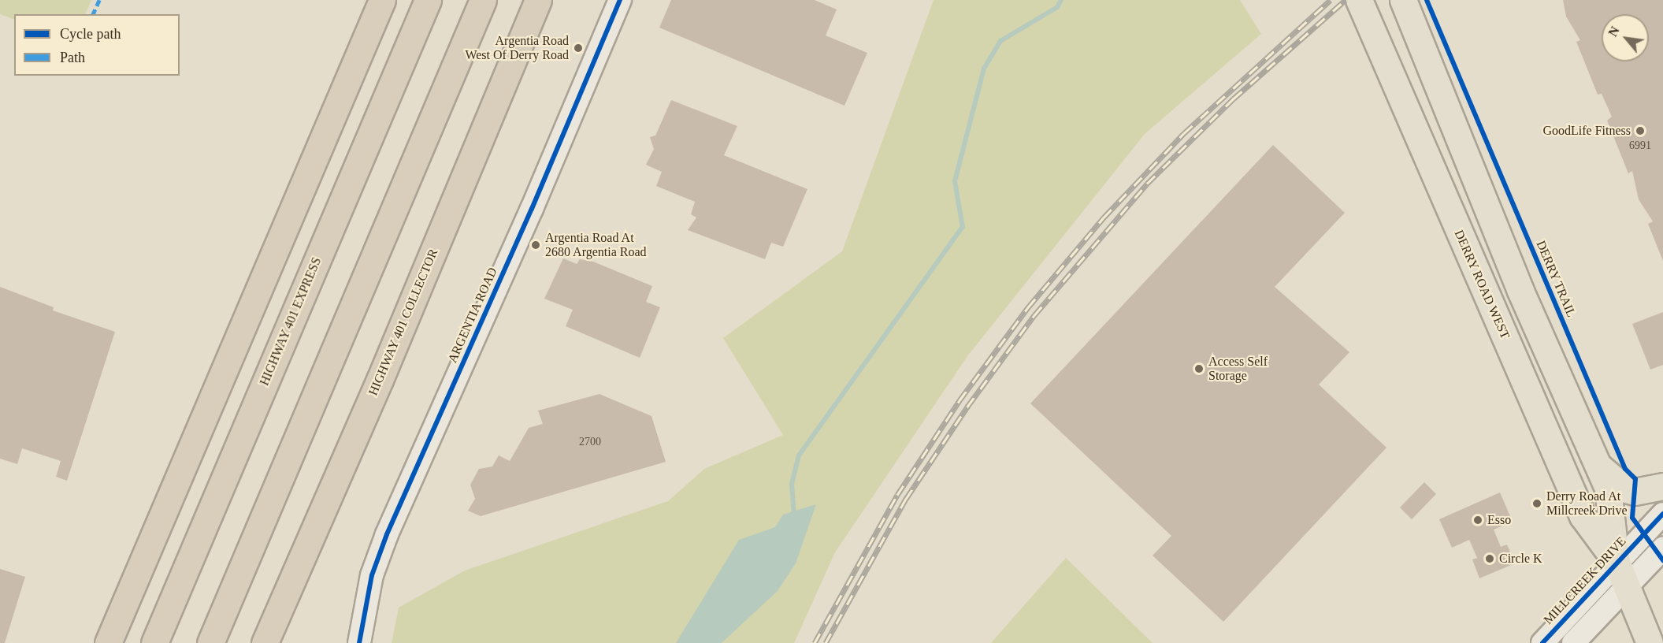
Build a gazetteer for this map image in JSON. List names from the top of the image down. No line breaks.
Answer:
{"streets":{"highway":["HIGHWAY 401 EXPRESS","HIGHWAY 401 COLLECTOR"],"main road":["DERRY ROAD WEST"],"street":["ARGENTIA ROAD","MILLCREEK DRIVE"],"cycle path":["DERRY TRAIL"]},"crossings":[["DERRY ROAD WEST","MILLCREEK DRIVE"]],"places":["Argentia Road West Of Derry Road","GoodLife Fitness","Argentia Road At 2680 Argentia Road","Access Self Storage","Derry Road At Millcreek Drive","Esso","Circle K"],"house_numbers":["6991","2700"],"legend":["Cycle path","Path"],"north":"top left"}
